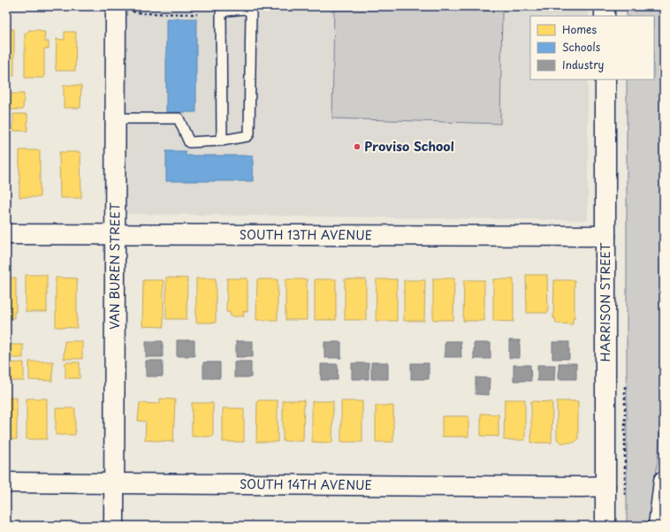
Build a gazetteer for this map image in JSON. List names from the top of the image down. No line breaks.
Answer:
{"streets":{"main road":["SOUTH 13TH AVENUE","VAN BUREN STREET","HARRISON STREET","SOUTH 14TH AVENUE"]},"crossings":[["SOUTH 13TH AVENUE","VAN BUREN STREET"],["SOUTH 13TH AVENUE","HARRISON STREET"],["VAN BUREN STREET","SOUTH 14TH AVENUE"],["HARRISON STREET","SOUTH 14TH AVENUE"]],"places":["Proviso School"],"legend":["Homes","Schools","Industry"]}
